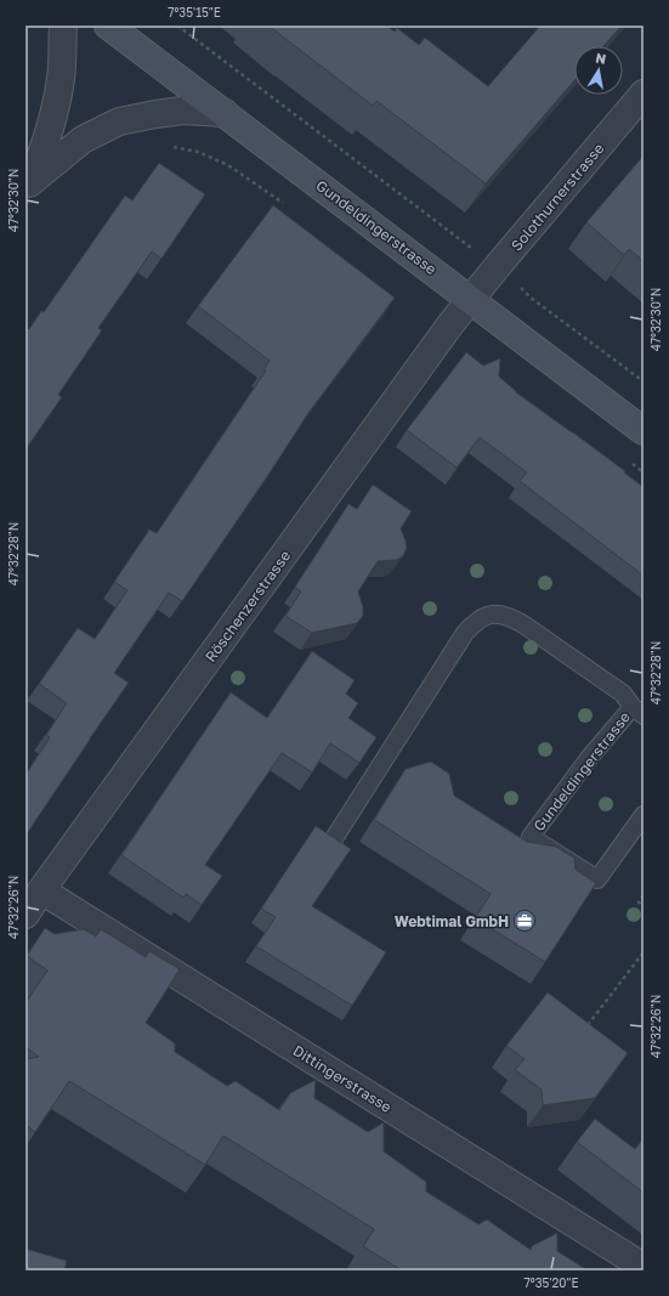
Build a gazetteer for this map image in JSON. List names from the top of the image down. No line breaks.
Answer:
{"streets":{"main road":["Gundeldingerstrasse"],"street":["Solothurnerstrasse","Röschenzerstrasse","Dittingerstrasse"]},"crossings":[["Solothurnerstrasse","Gundeldingerstrasse"],["Solothurnerstrasse","Röschenzerstrasse"],["Gundeldingerstrasse","Röschenzerstrasse"],["Röschenzerstrasse","Dittingerstrasse"]],"places":{"office":["Webtimal GmbH"]},"north":"top","coordinates":["7°35'15\"E","47°32'30\"N","47°32'28\"N","47°32'26\"N","7°35'20\"E"]}
